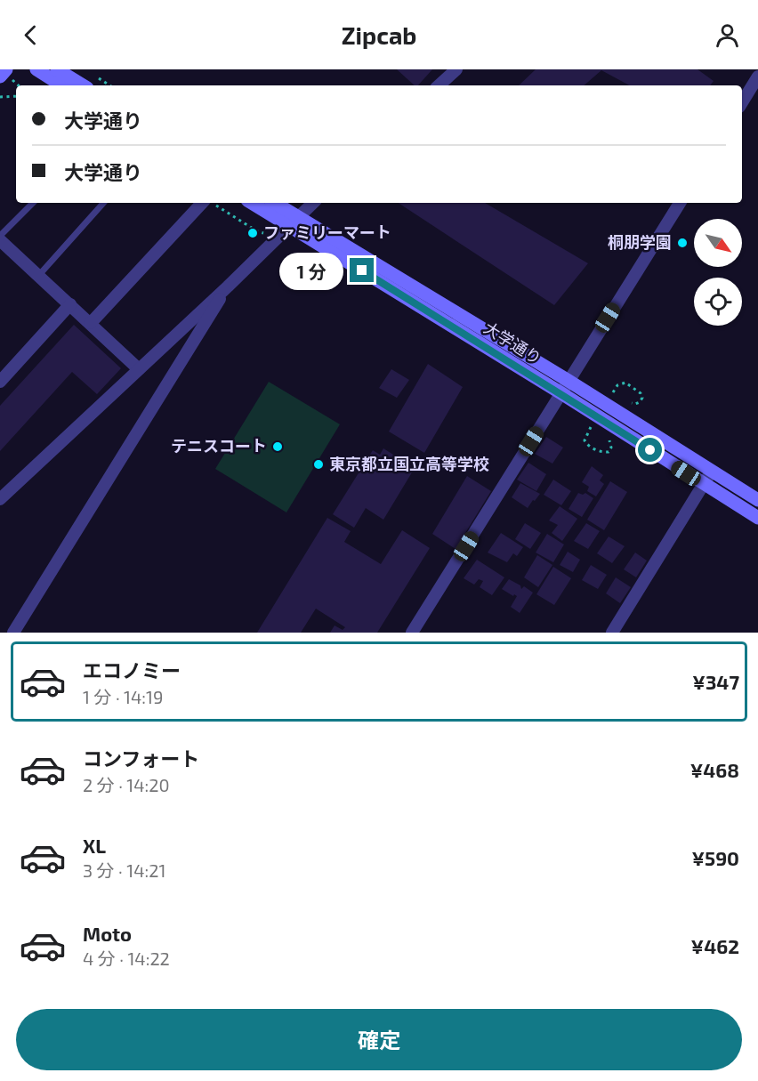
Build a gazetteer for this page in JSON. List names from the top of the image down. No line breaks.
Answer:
{"streets":{"main road":["大学通り"]},"places":["ファミリーマート","桐朋学園","テニスコート","東京都立国立高等学校"],"north":"bottom right","page":{"header":"Zipcab","banner":["大学通り","大学通り"],"bubble":"1 分","list":[{"name":"エコノミー","note":"1 分 · 14:19","value":"¥347"},{"name":"コンフォート","note":"2 分 · 14:20","value":"¥468"},{"name":"XL","note":"3 分 · 14:21","value":"¥590"},{"name":"Moto","note":"4 分 · 14:22","value":"¥462"}],"buttons":"確定"}}
